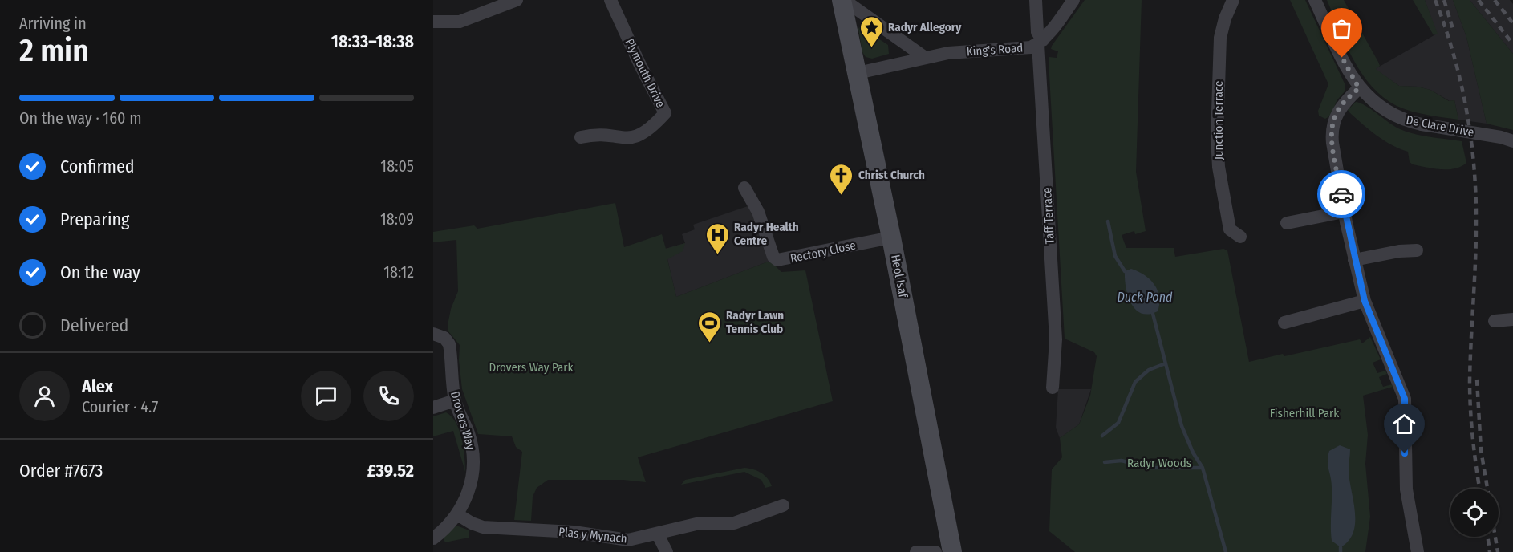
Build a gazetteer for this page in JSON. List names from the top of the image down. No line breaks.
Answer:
{"streets":{"main road":["Heol Isaf"],"street":["King's Road","Plymouth Drive","Junction Terrace","De Clare Drive","Taff Terrace","Rectory Close","Drovers Way","Plas y Mynach"]},"crossings":[["King's Road","Taff Terrace"],["King's Road","Heol Isaf"],["Rectory Close","Heol Isaf"],["Drovers Way","Plas y Mynach"]],"water":["Duck Pond"],"parks":["Drovers Way Park","Fisherhill Park","Radyr Woods"],"places":{"place":["Radyr Allegory"],"church":["Christ Church"],"hospital":["Radyr Health Centre"],"sports":["Radyr Lawn Tennis Club"]},"page":{"heading":["2 min","Arriving in","18:33–18:38"],"panel":["Alex","Courier · 4.7","Order #7673","£39.52"],"bar":"On the way · 160 m","list":[["Confirmed","18:05"],["Preparing","18:09"],["On the way","18:12"],"Delivered"]}}
